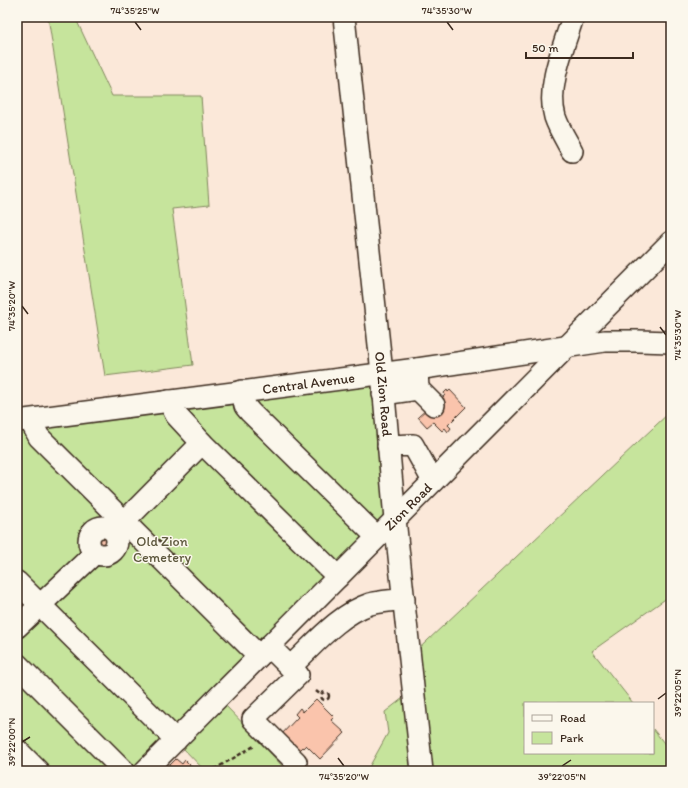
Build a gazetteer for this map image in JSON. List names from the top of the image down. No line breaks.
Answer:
{"streets":{"street":["Central Avenue","Old Zion Road","Zion Road"]},"crossings":[["Central Avenue","Old Zion Road"],["Central Avenue","Zion Road"],["Old Zion Road","Zion Road"]],"parks":["Old Zion Cemetery"],"legend":["Road","Park"],"scale_bar":"50 m","coordinates":["74°35'25\"W","74°35'30\"W","74°35'20\"W","39°22'05\"N","39°22'00\"N"]}
